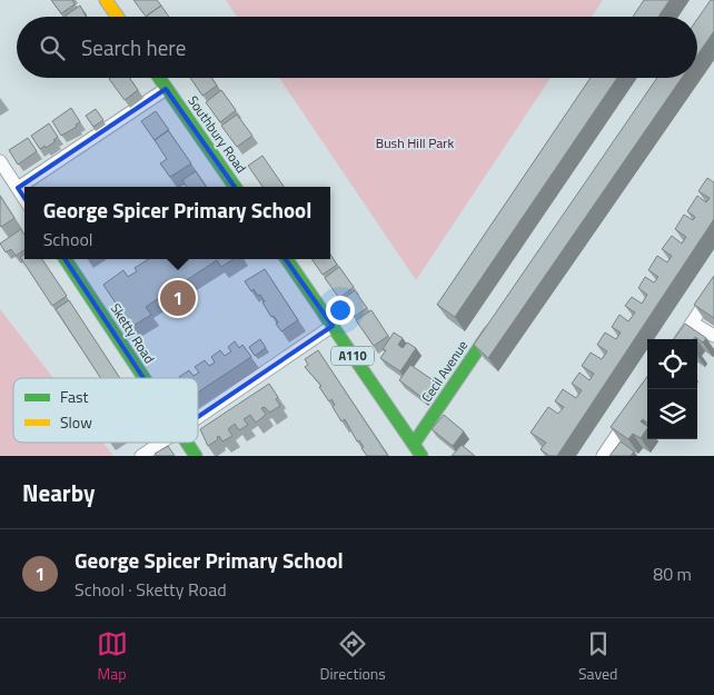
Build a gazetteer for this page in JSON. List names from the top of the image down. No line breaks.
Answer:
{"streets":{"main road":["Southbury Road","Sketty Road","A110","Cecil Avenue"]},"crossings":[["A110","Cecil Avenue"]],"parks":["Bush Hill Park"],"legend":["Fast","Slow"],"page":{"search":"Search here","popup":["George Spicer Primary School","School"],"pins":"1","heading":"Nearby","list":[{"mark":"1","name":"George Spicer Primary School","note":"School · Sketty Road","value":"80 m"}],"nav":["Map","Directions","Saved"]}}
